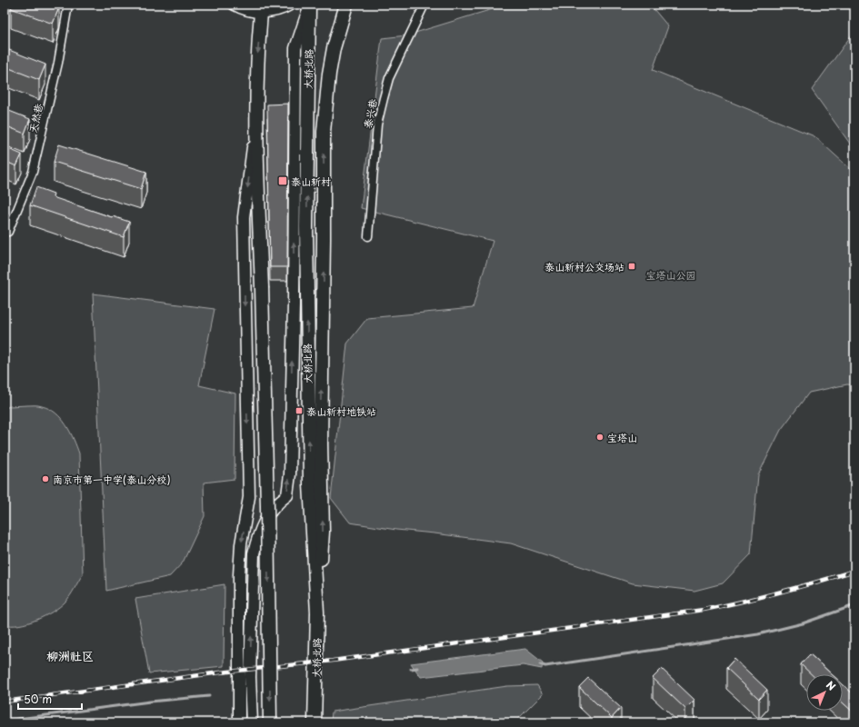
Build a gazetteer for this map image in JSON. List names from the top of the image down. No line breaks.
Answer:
{"streets":{"highway":["大桥北路"],"street":["泰兴巷","天然巷"]},"districts":["柳洲社区"],"parks":["宝塔山公园"],"places":{"transit":["泰山新村","泰山新村公交场站","泰山新村地铁站"],"other":["宝塔山","南京市第一中学(泰山分校)"]},"scale_bar":"50 m","north":"top right"}
